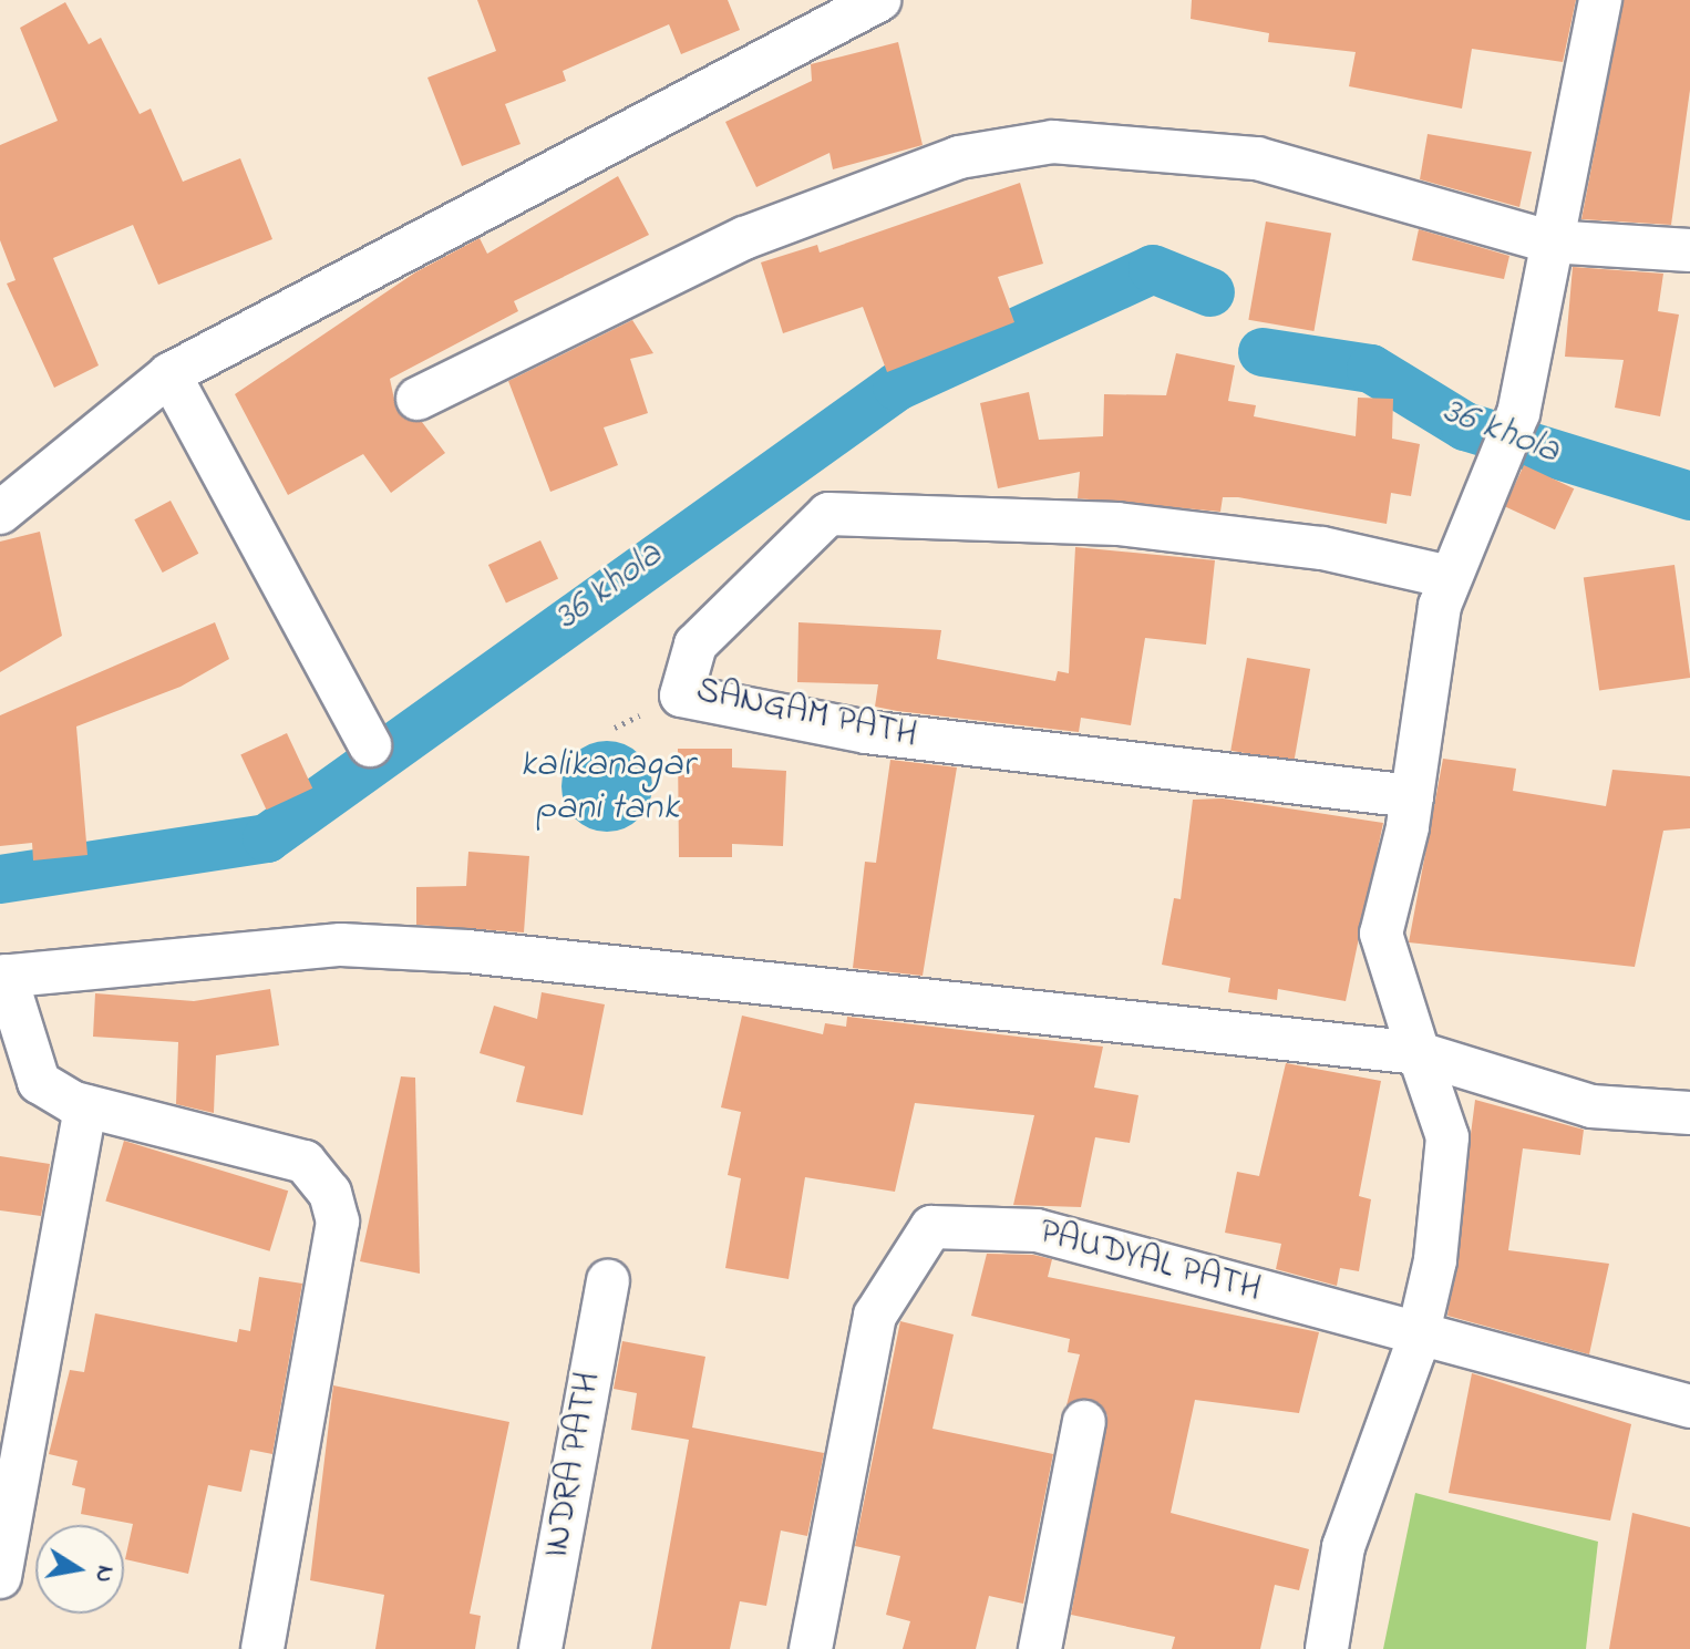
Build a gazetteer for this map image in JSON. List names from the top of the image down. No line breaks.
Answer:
{"streets":{"street":["SANGAM PATH","PAUDYAL PATH","INDRA PATH"]},"water":["36 khola","kalikanagar pani tank"],"north":"right"}
